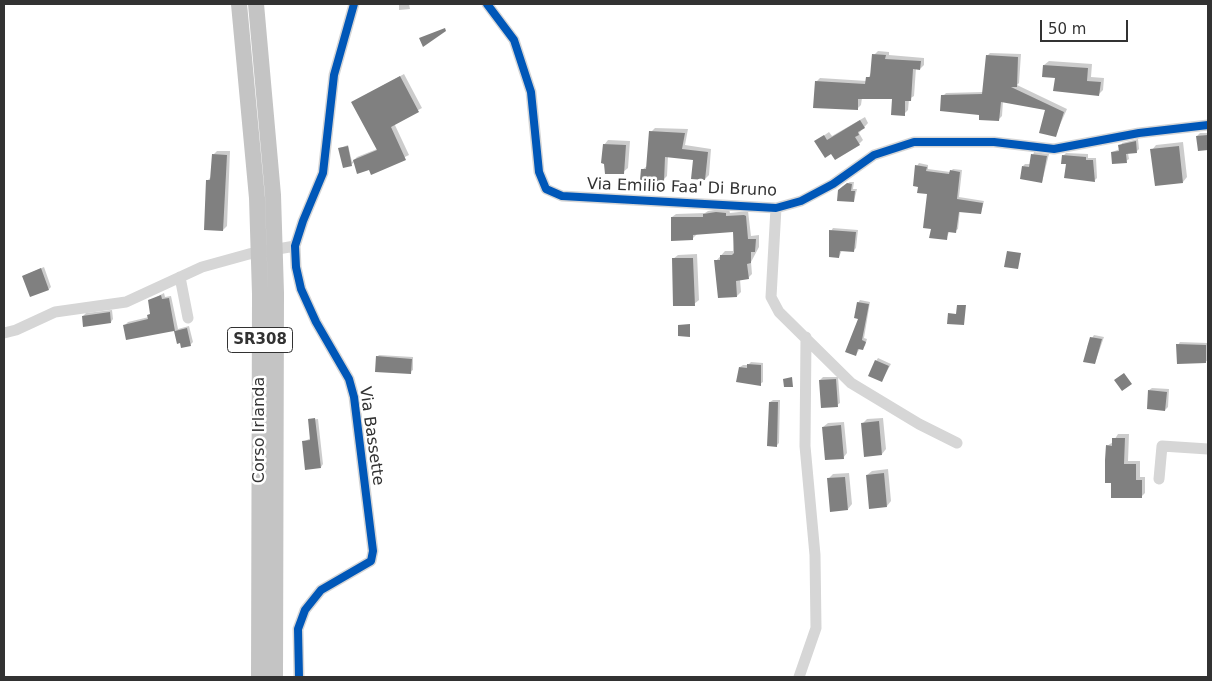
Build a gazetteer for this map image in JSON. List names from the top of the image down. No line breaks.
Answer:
{"streets":{"highway":["SR308","Corso Irlanda"],"street":["Via Emilio Faa' Di Bruno","Via Bassette"]},"scale_bar":"50 m"}
